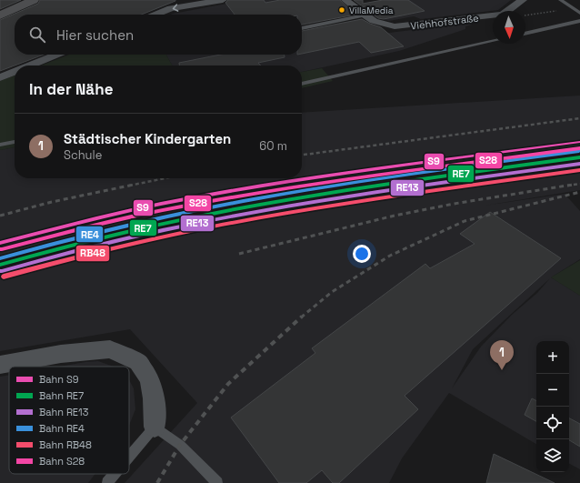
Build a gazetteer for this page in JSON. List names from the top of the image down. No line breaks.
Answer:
{"streets":{"street":["Viehhofstraße"]},"places":["VillaMedia"],"lines":["rail line S9","rail line S28","rail line RE4","rail line RE7","rail line RE13","rail line RB48"],"legend":["Bahn S9","Bahn RE7","Bahn RE13","Bahn RE4","Bahn RB48","Bahn S28"],"north":"bottom","page":{"search":"Hier suchen","heading":"In der Nähe","list":[{"mark":"1","name":"Städtischer Kindergarten","note":"Schule","value":"60 m"}],"pins":"1","map_buttons":["+","−"]}}
